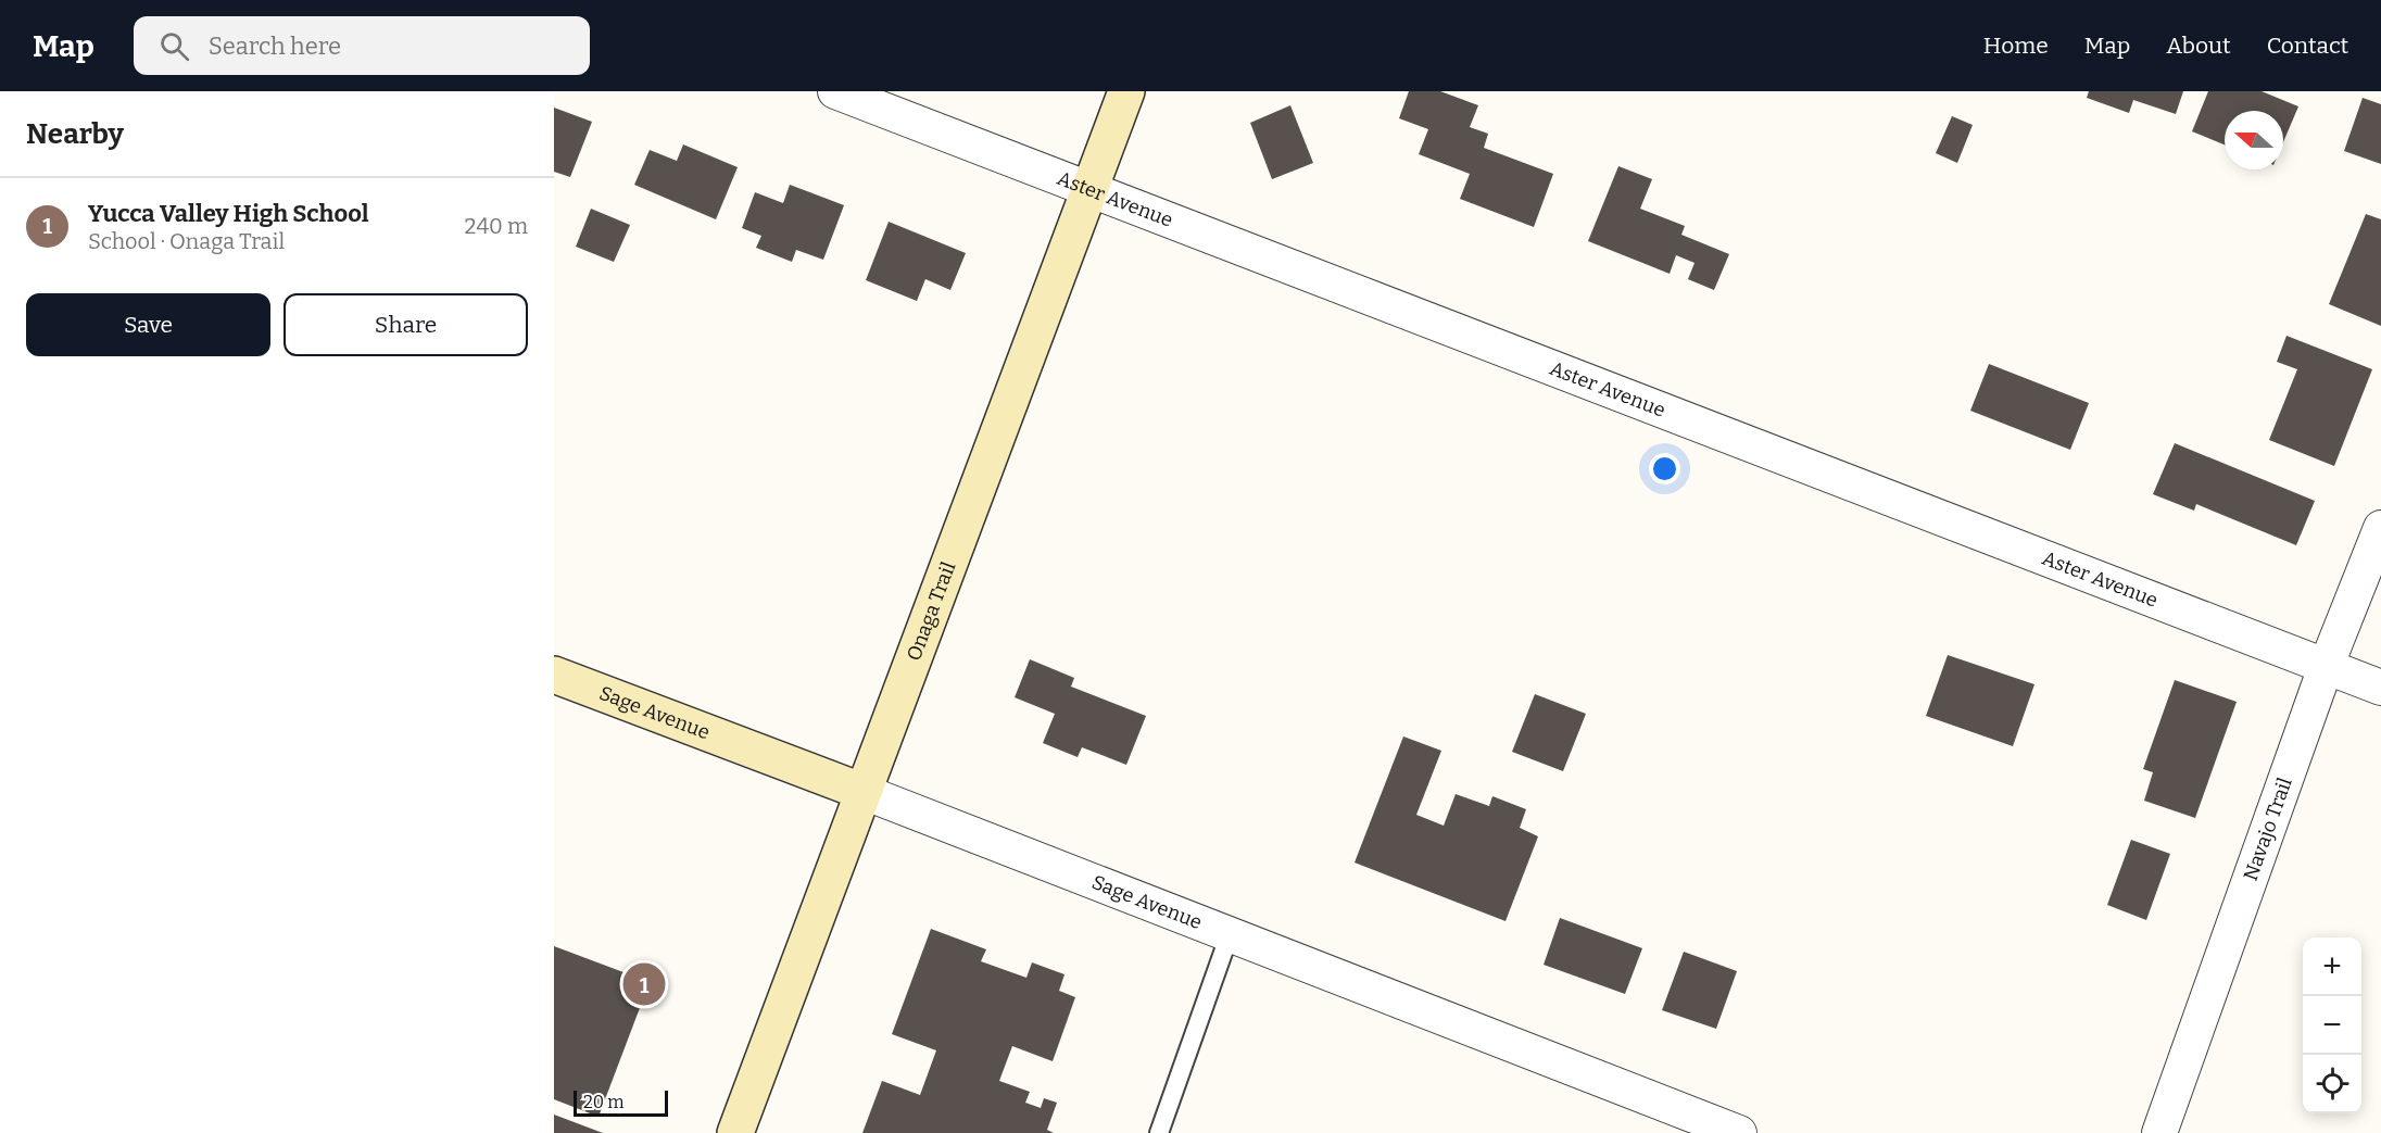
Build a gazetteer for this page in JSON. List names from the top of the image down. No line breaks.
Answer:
{"streets":{"street":["Aster Avenue","Onaga Trail","Sage Avenue","Navajo Trail"]},"crossings":[["Aster Avenue","Onaga Trail"],["Aster Avenue","Navajo Trail"],["Onaga Trail","Sage Avenue"]],"scale_bar":"20 m","north":"left","page":{"header":"Map","search":"Search here","nav":["Home","Map","About","Contact"],"heading":"Nearby","list":[{"mark":"1","name":"Yucca Valley High School","note":"School · Onaga Trail","value":"240 m"}],"buttons":["Save","Share"],"map_buttons":["+","−"],"pins":"1","scale":"20 m"}}
